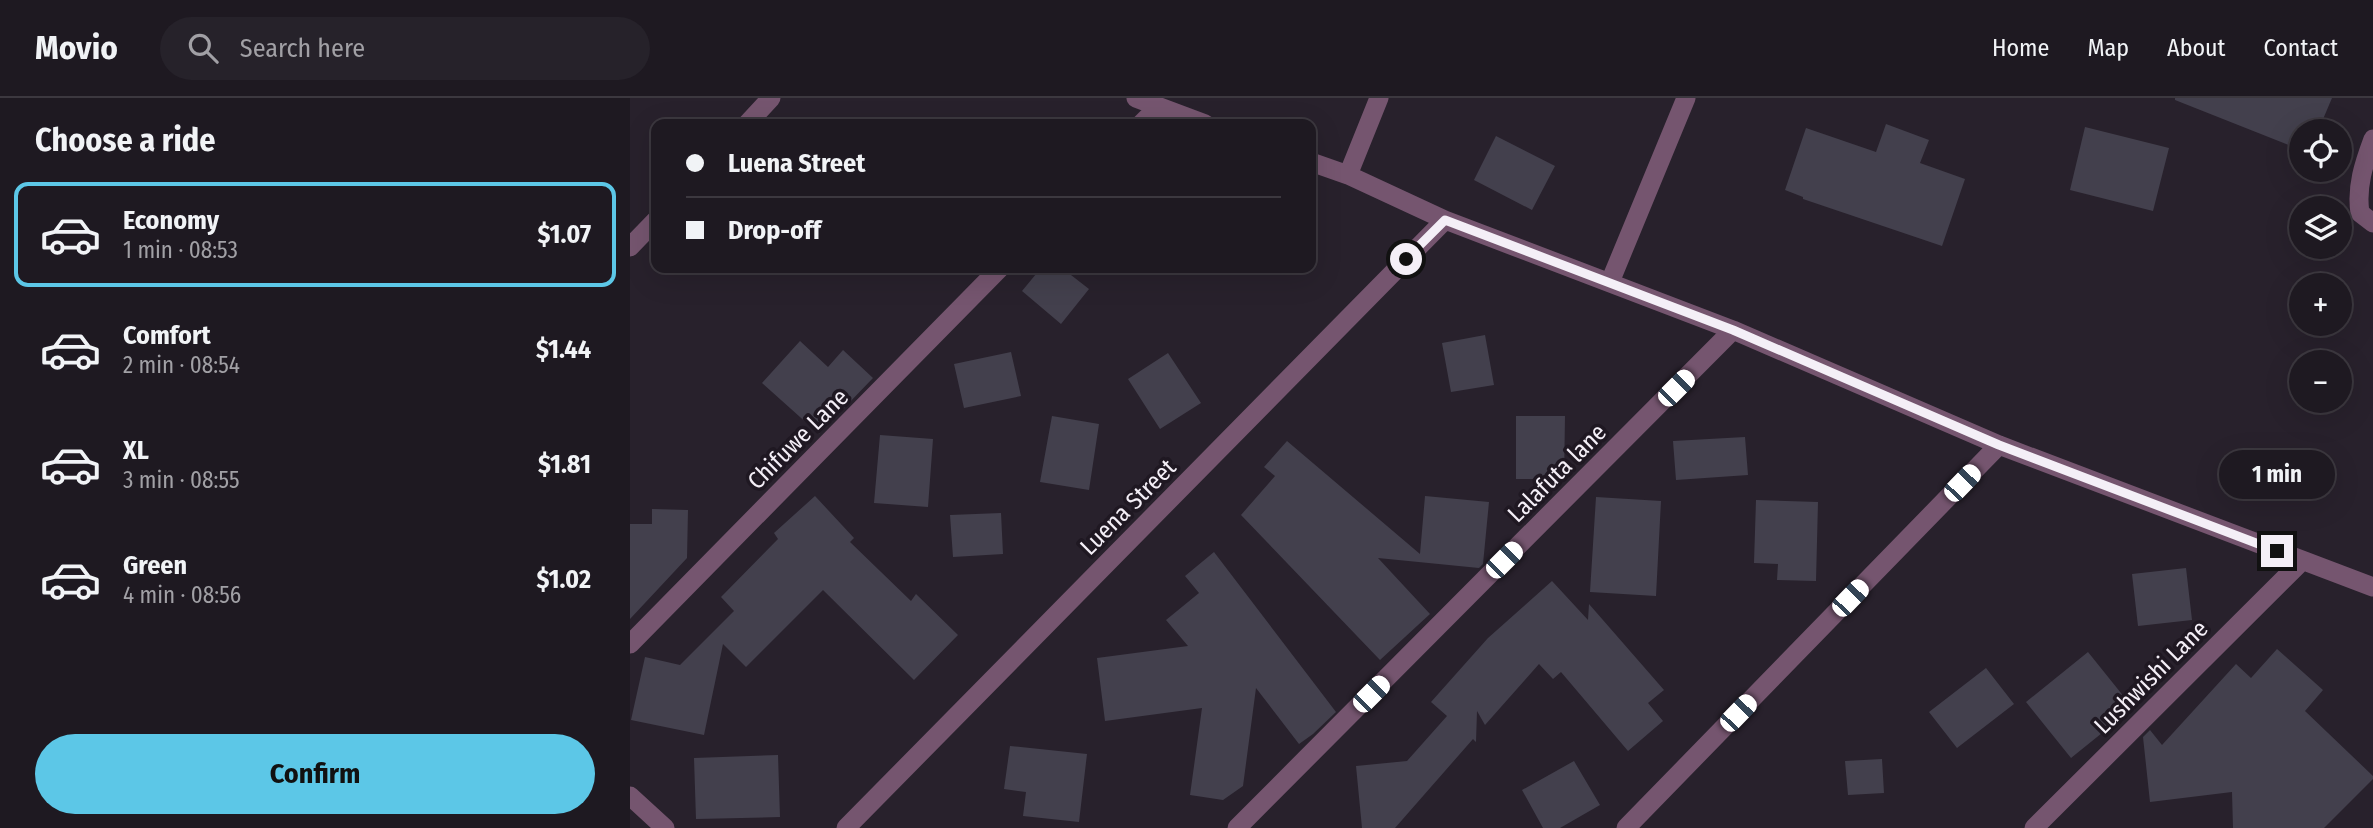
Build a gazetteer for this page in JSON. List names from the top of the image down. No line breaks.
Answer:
{"streets":{"street":["Chifuwe Lane","Lalafuta lane","Luena Street","Lushwishi Lane"]},"page":{"header":"Movio","search":"Search here","nav":["Home","Map","About","Contact"],"heading":"Choose a ride","map_buttons":["+","−"],"banner":["Luena Street","Drop-off"],"list":[{"name":"Economy","note":"1 min · 08:53","value":"$1.07"},{"name":"Comfort","note":"2 min · 08:54","value":"$1.44"},{"name":"XL","note":"3 min · 08:55","value":"$1.81"},{"name":"Green","note":"4 min · 08:56","value":"$1.02"}],"bubble":"1 min","buttons":"Confirm"}}
